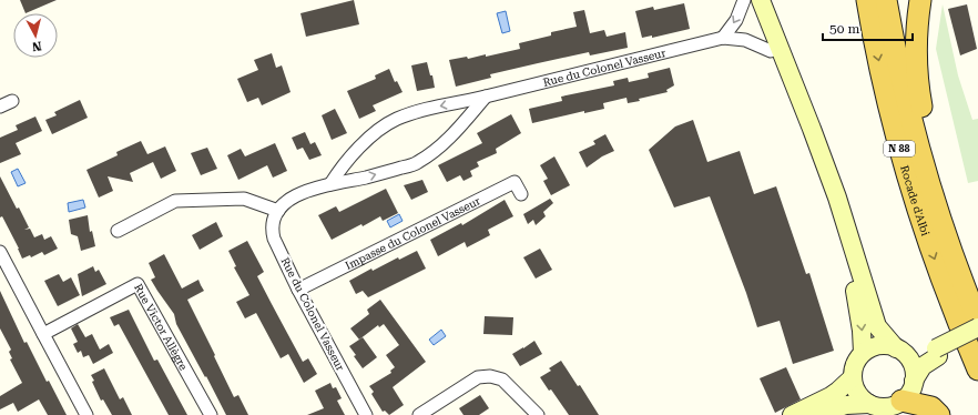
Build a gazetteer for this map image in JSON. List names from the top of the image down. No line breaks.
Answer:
{"streets":{"highway":["N 88","Rocade d'Albi"],"street":["Rue du Colonel Vasseur","Impasse du Colonel Vasseur","Rue Victor Allègre"]},"crossings":[["Rue du Colonel Vasseur","Impasse du Colonel Vasseur"]],"scale_bar":"50 m","north":"bottom"}
